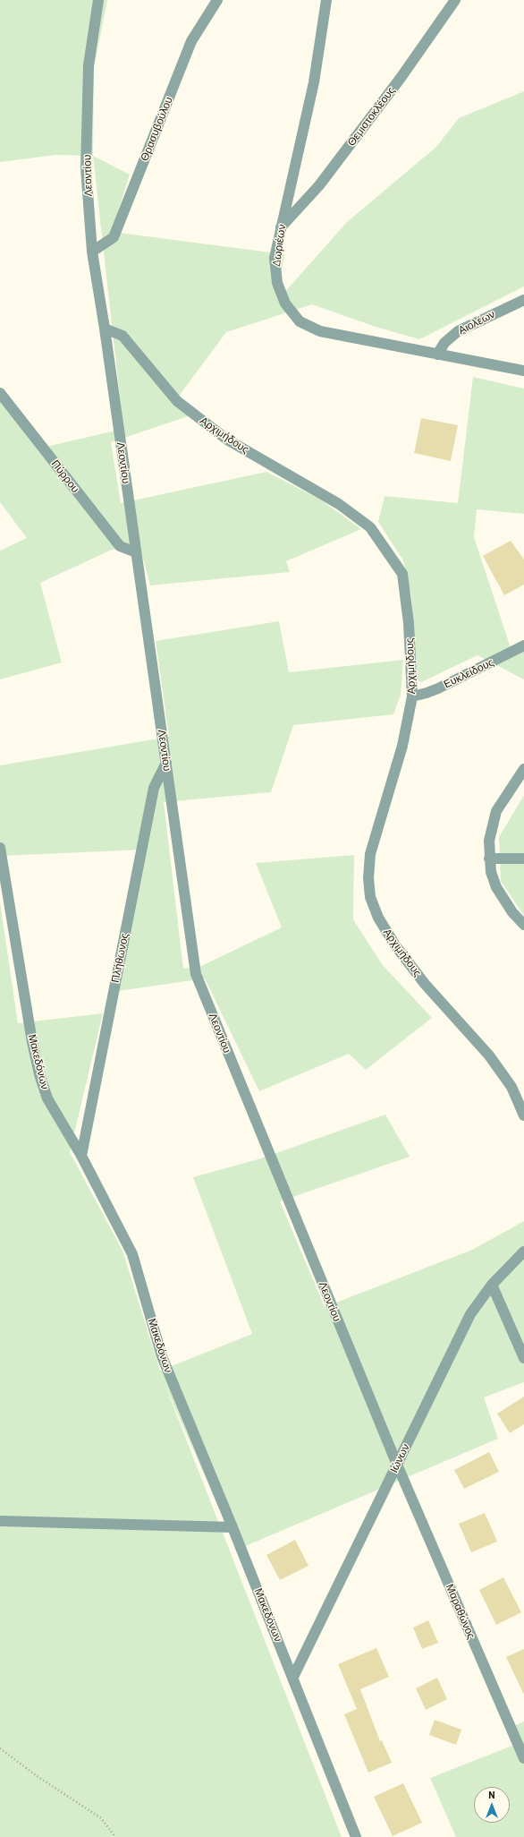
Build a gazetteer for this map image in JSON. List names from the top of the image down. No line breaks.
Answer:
{"streets":{"street":["Θεμιστοκλέους","Θρασυβούλου","Λεοντίου","Δωριέων","Αιολέων","Αρχιμήδους","Πύρρου","Ευκλείδους","Πλήθωνος","Μακεδόνων","Ιώνων","Μαραθώνος"]},"crossings":[["Θεμιστοκλέους","Δωριέων"],["Θρασυβούλου","Λεοντίου"],["Λεοντίου","Αρχιμήδους"],["Λεοντίου","Πύρρου"],["Λεοντίου","Πλήθωνος"],["Λεοντίου","Ιώνων"],["Λεοντίου","Μαραθώνος"],["Δωριέων","Αιολέων"],["Αρχιμήδους","Ευκλείδους"],["Πλήθωνος","Μακεδόνων"],["Μακεδόνων","Ιώνων"],["Ιώνων","Μαραθώνος"]],"north":"top"}
